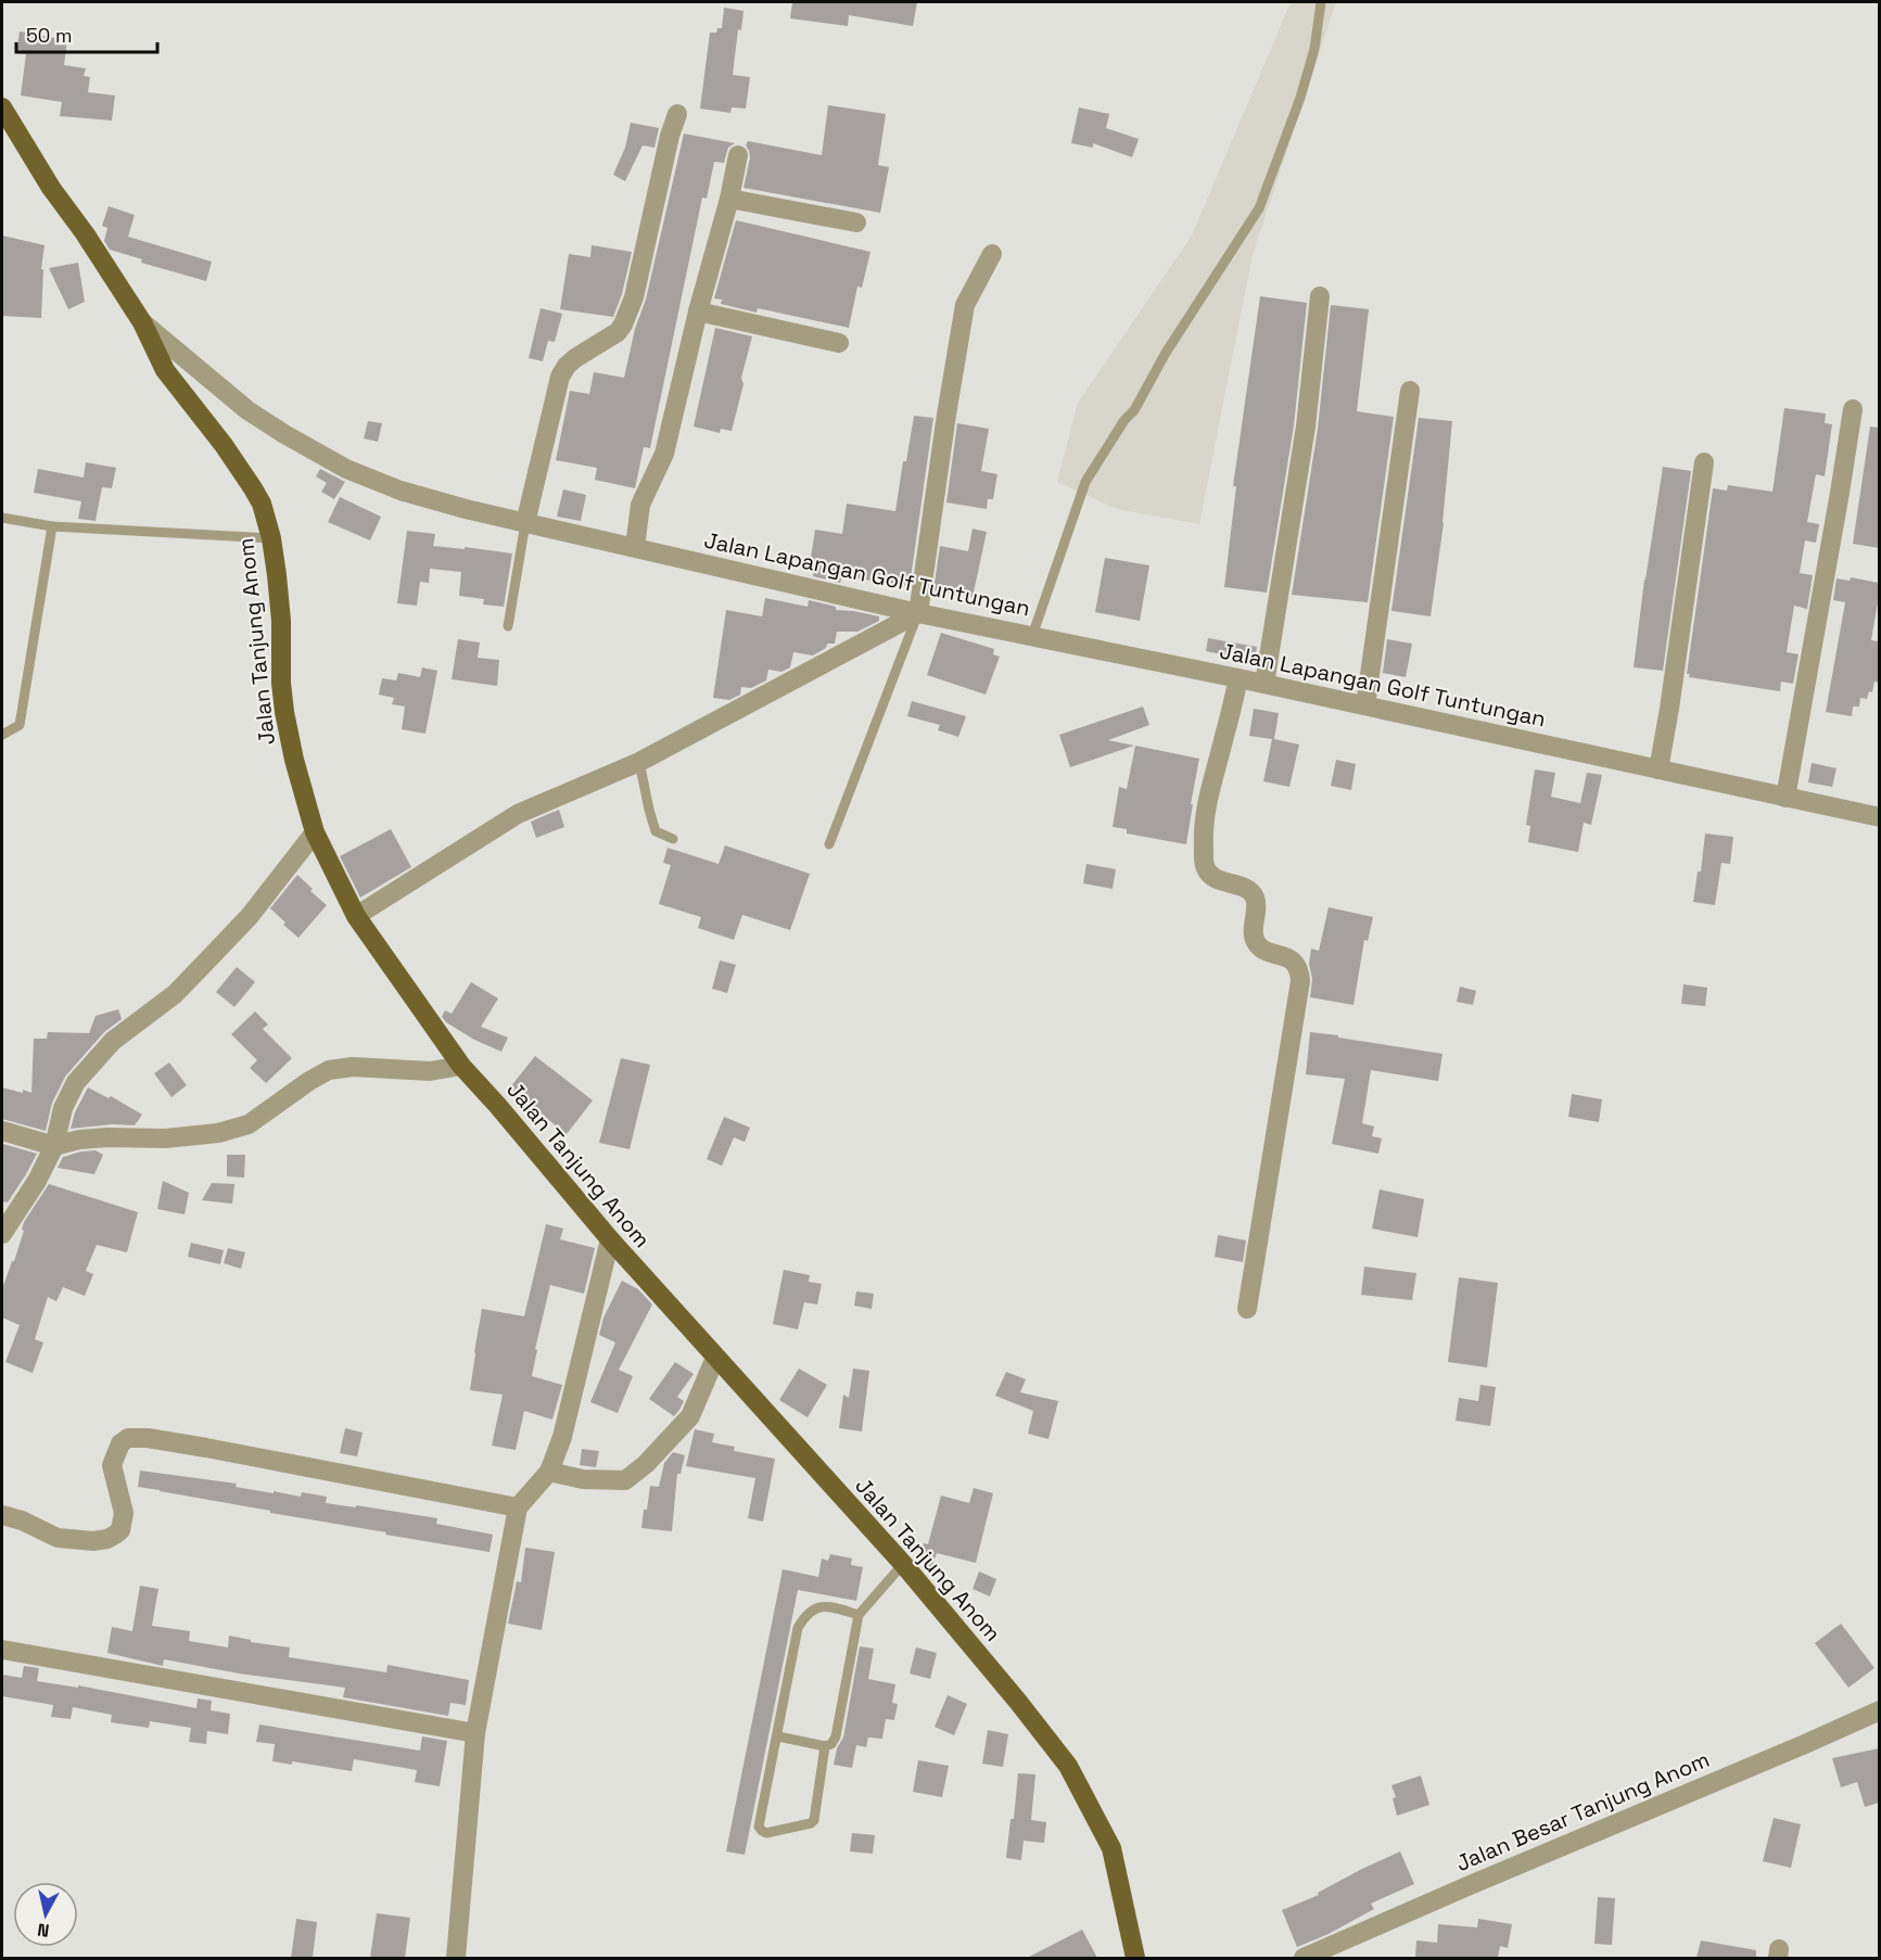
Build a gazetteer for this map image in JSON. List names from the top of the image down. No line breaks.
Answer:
{"streets":{"main road":["Jalan Lapangan Golf Tuntungan","Jalan Tanjung Anom"],"street":["Jalan Besar Tanjung Anom"]},"crossings":[["Jalan Lapangan Golf Tuntungan","Jalan Tanjung Anom"]],"scale_bar":"50 m","north":"bottom"}
